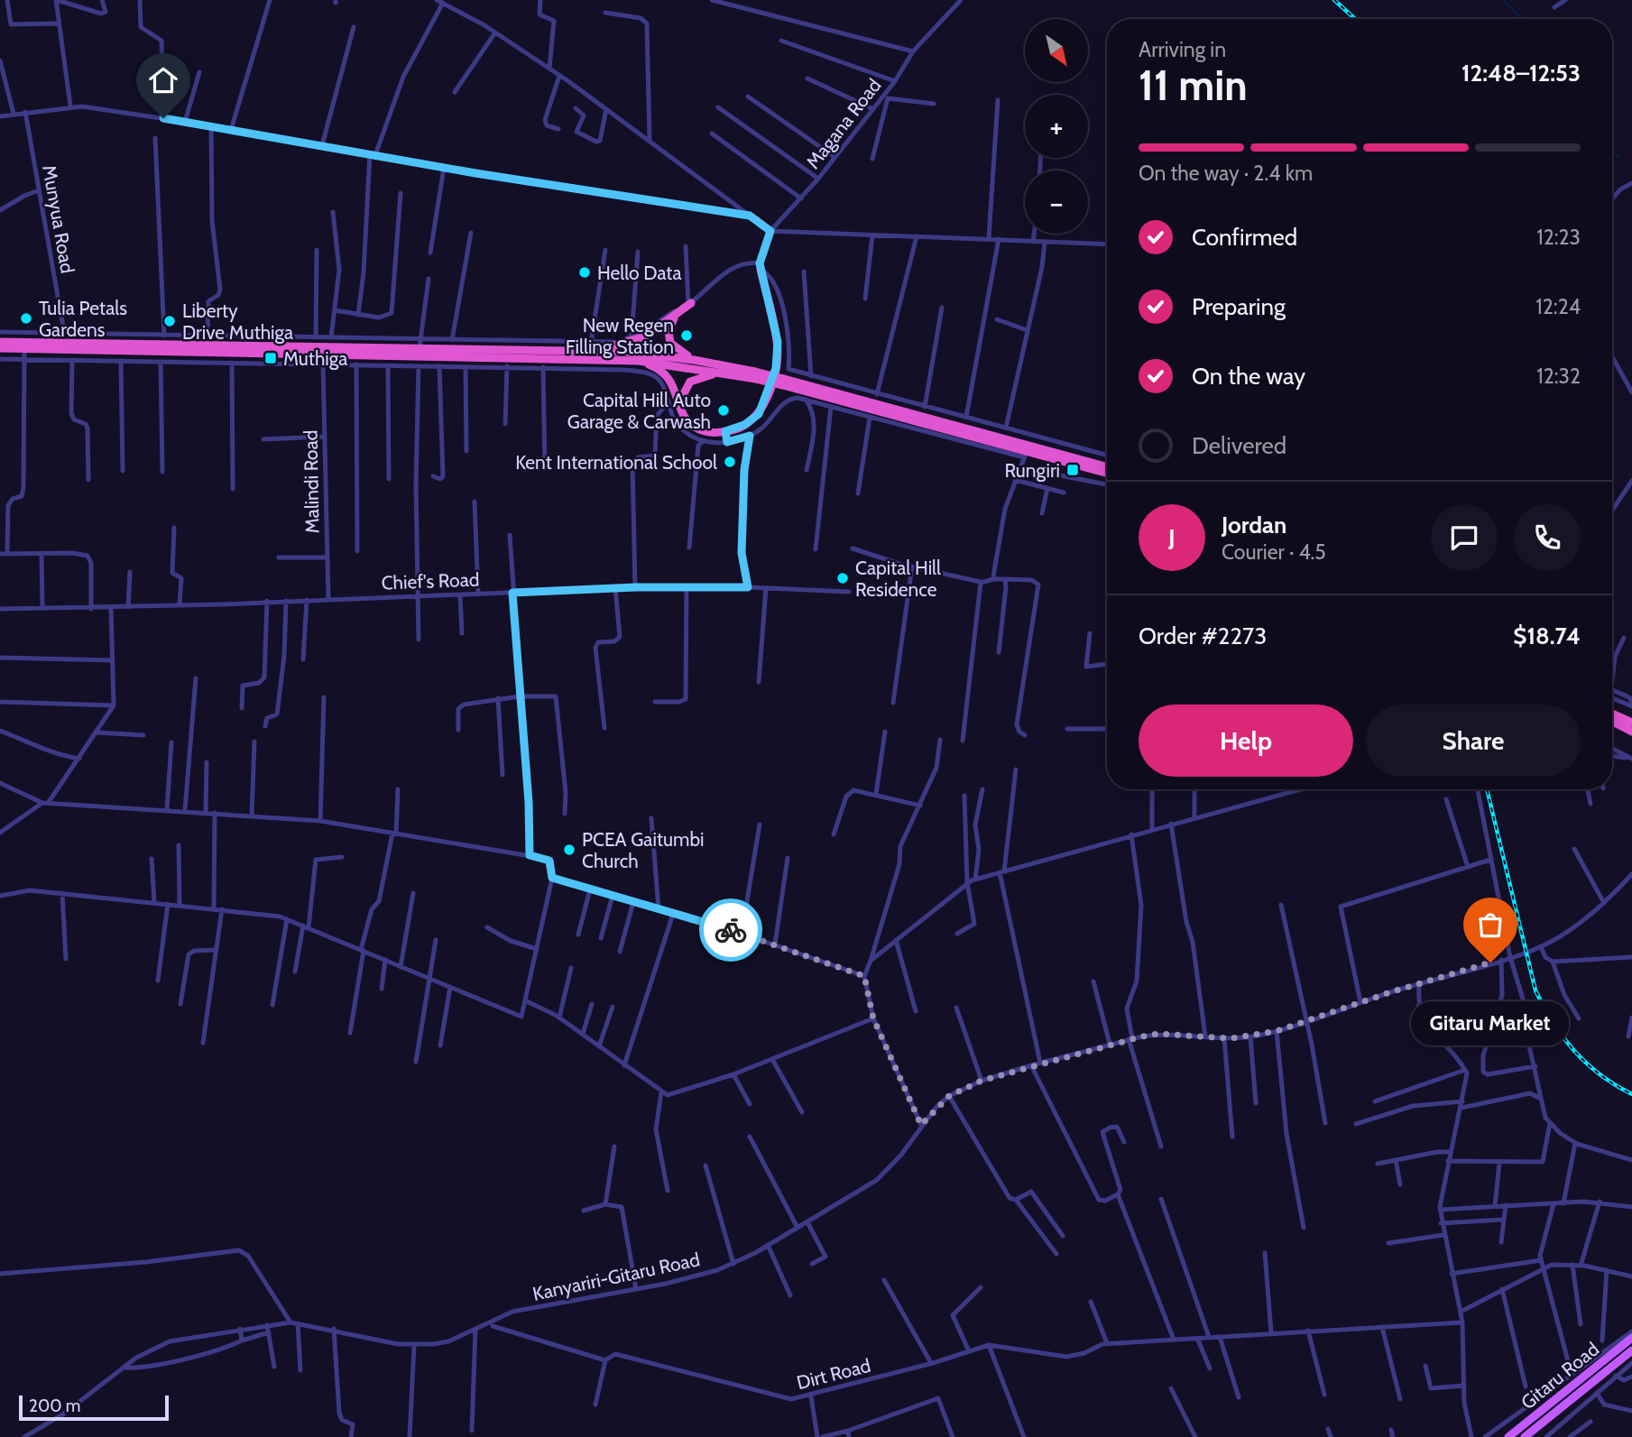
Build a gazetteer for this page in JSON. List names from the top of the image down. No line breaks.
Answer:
{"streets":{"main road":["Gitaru Road"],"street":["Magana Road","Munyua Road","Malindi Road","Chief's Road","Kanyariri-Gitaru Road","Dirt Road"]},"crossings":[["Malindi Road","Chief's Road"]],"places":{"other":["Hello Data","Tulia Petals Gardens","Liberty Drive Muthiga","New Regen Filling Station","Capital Hill Auto Garage & Carwash","Kent International School","Capital Hill Residence","PCEA Gaitumbi Church","Gitaru Market"],"transit":["Muthiga","Rungiri"]},"scale_bar":"200 m","north":"bottom right","page":{"map_buttons":["+","−"],"heading":["11 min","Arriving in","12:48–12:53"],"panel":["Jordan","Courier · 4.5","Order #2273","$18.74"],"bar":"On the way · 2.4 km","list":[["Confirmed","12:23"],["Preparing","12:24"],["On the way","12:32"],"Delivered"],"round":"J","buttons":["Help","Share"],"bubble":"Gitaru Market","scale":"200 m"}}
